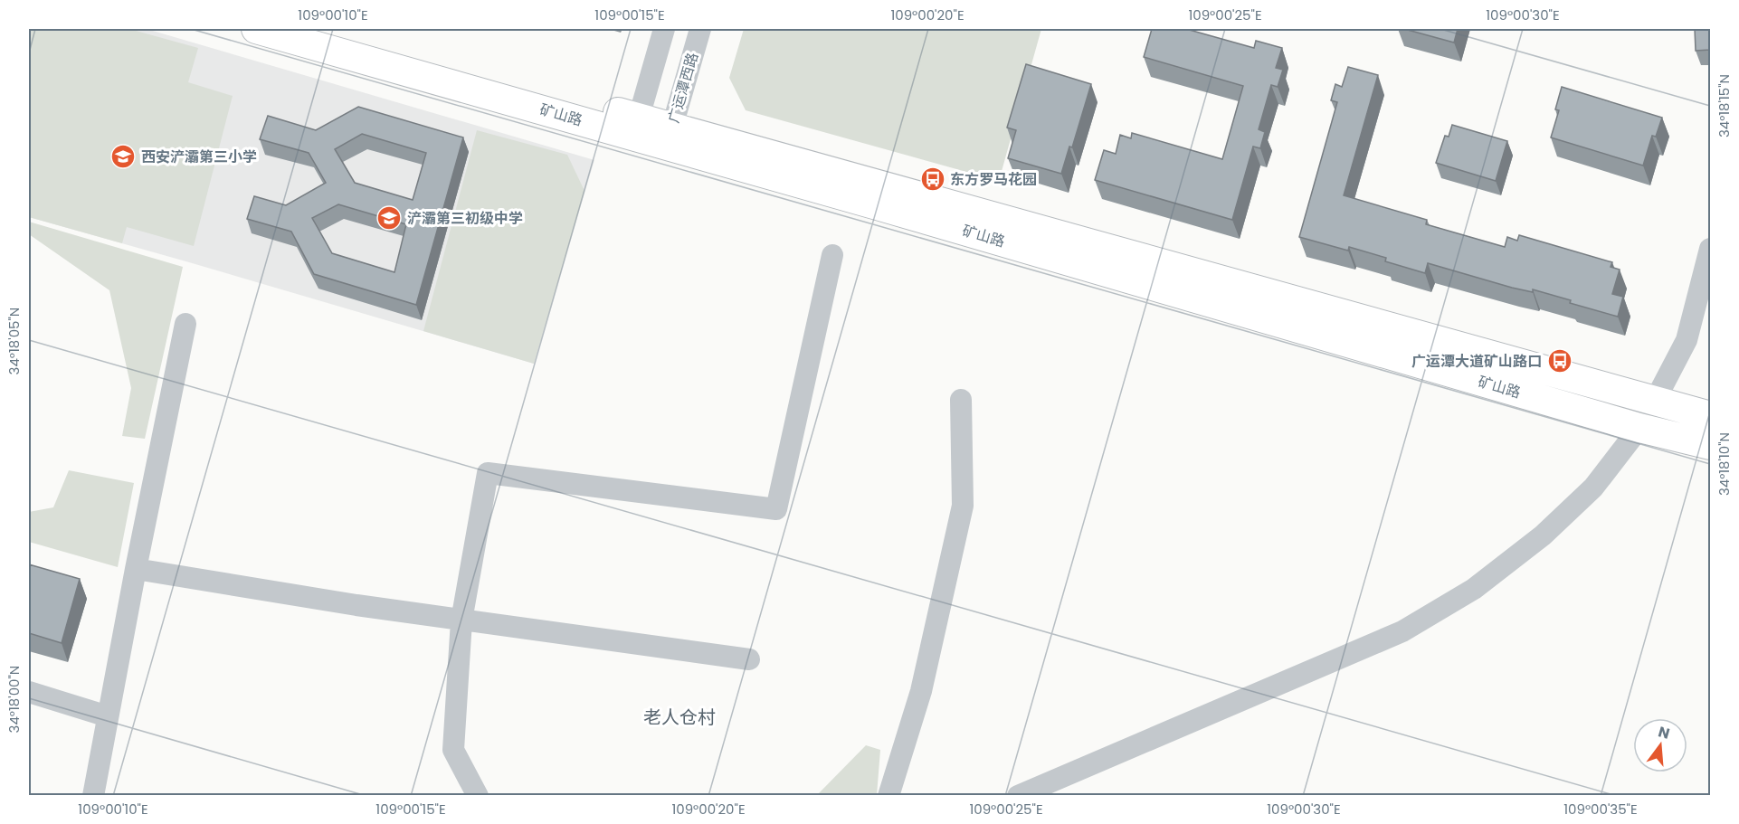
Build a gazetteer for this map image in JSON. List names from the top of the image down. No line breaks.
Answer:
{"streets":{"main road":["矿山路"],"street":["广运潭西路"]},"crossings":[["广运潭西路","矿山路"]],"districts":["老人仓村"],"places":{"school or university":["西安浐灞第三小学","浐灞第三初级中学"],"bus stop":["东方罗马花园","广运潭大道矿山路口"]},"north":"top","coordinates":["109°00'10\"E","109°00'15\"E","109°00'20\"E","109°00'25\"E","109°00'30\"E","34°18'15\"N","34°18'05\"N","34°18'10\"N","34°18'00\"N","109°00'35\"E"]}
